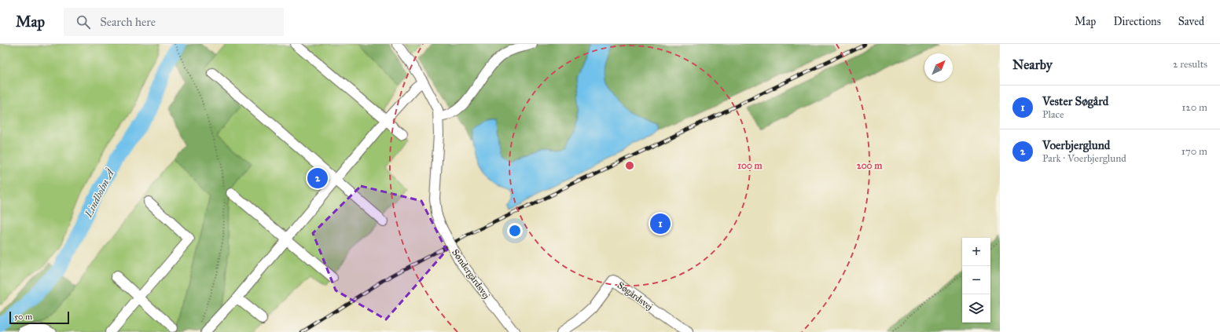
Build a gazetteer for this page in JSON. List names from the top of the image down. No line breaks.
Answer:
{"streets":{"street":["Søndergårdsvej","Søgårdsvej"]},"water":["Lindholm Å"],"scale_bar":"50 m","north":"top right","page":{"header":"Map","search":"Search here","nav":["Map","Directions","Saved"],"heading":["Nearby","2 results"],"list":[{"mark":"1","name":"Vester Søgård","note":"Place","value":"120 m"},{"mark":"2","name":"Voerbjerglund","note":"Park · Voerbjerglund","value":"170 m"}],"pins":["2","1"],"map_buttons":["+","−"],"scale":"50 m"},"rings":["100 m","200 m"]}
